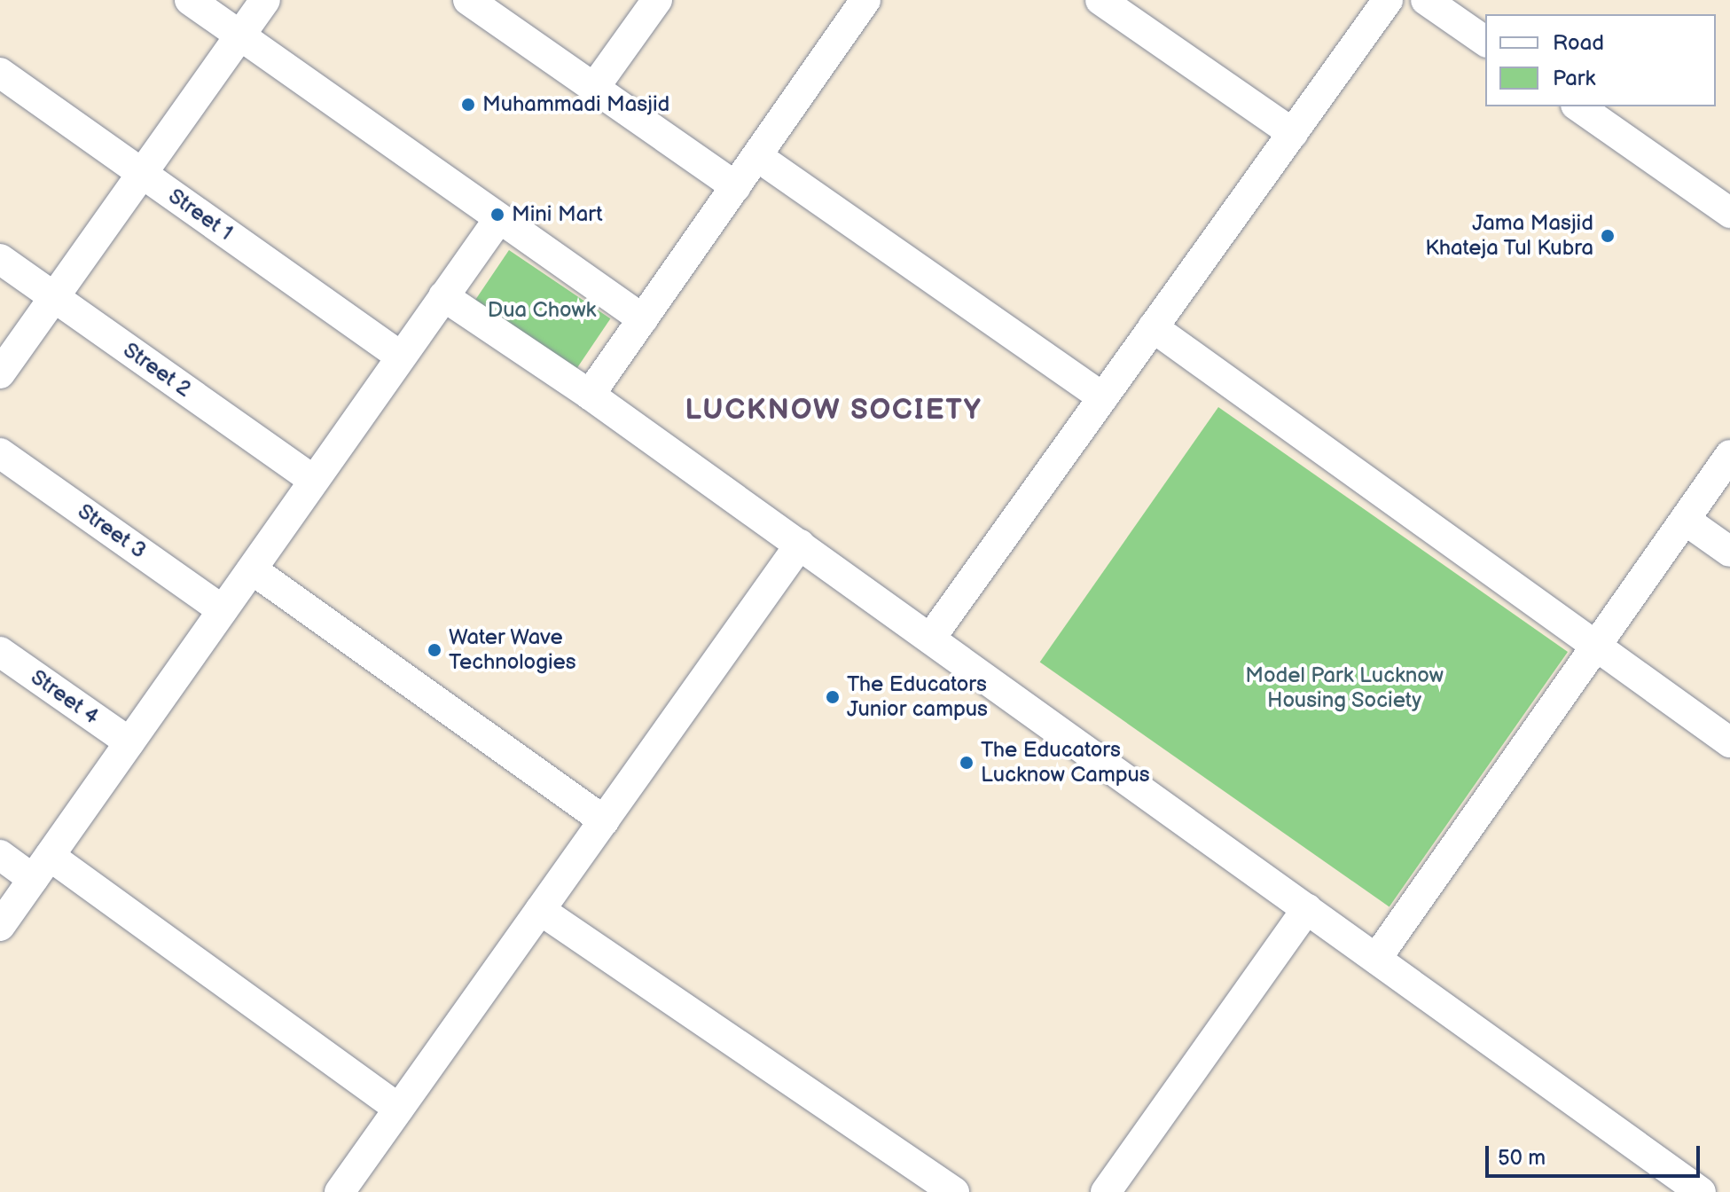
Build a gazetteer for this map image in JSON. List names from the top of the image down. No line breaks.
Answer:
{"streets":{"street":["Street 1","Street 2","Street 3","Street 4"]},"districts":["LUCKNOW SOCIETY"],"parks":["Dua Chowk","Model Park Lucknow Housing Society"],"places":["Muhammadi Masjid","Mini Mart","Jama Masjid Khateja Tul Kubra","Water Wave Technologies","The Educators Junior campus","The Educators Lucknow Campus"],"legend":["Road","Park"],"scale_bar":"50 m"}
